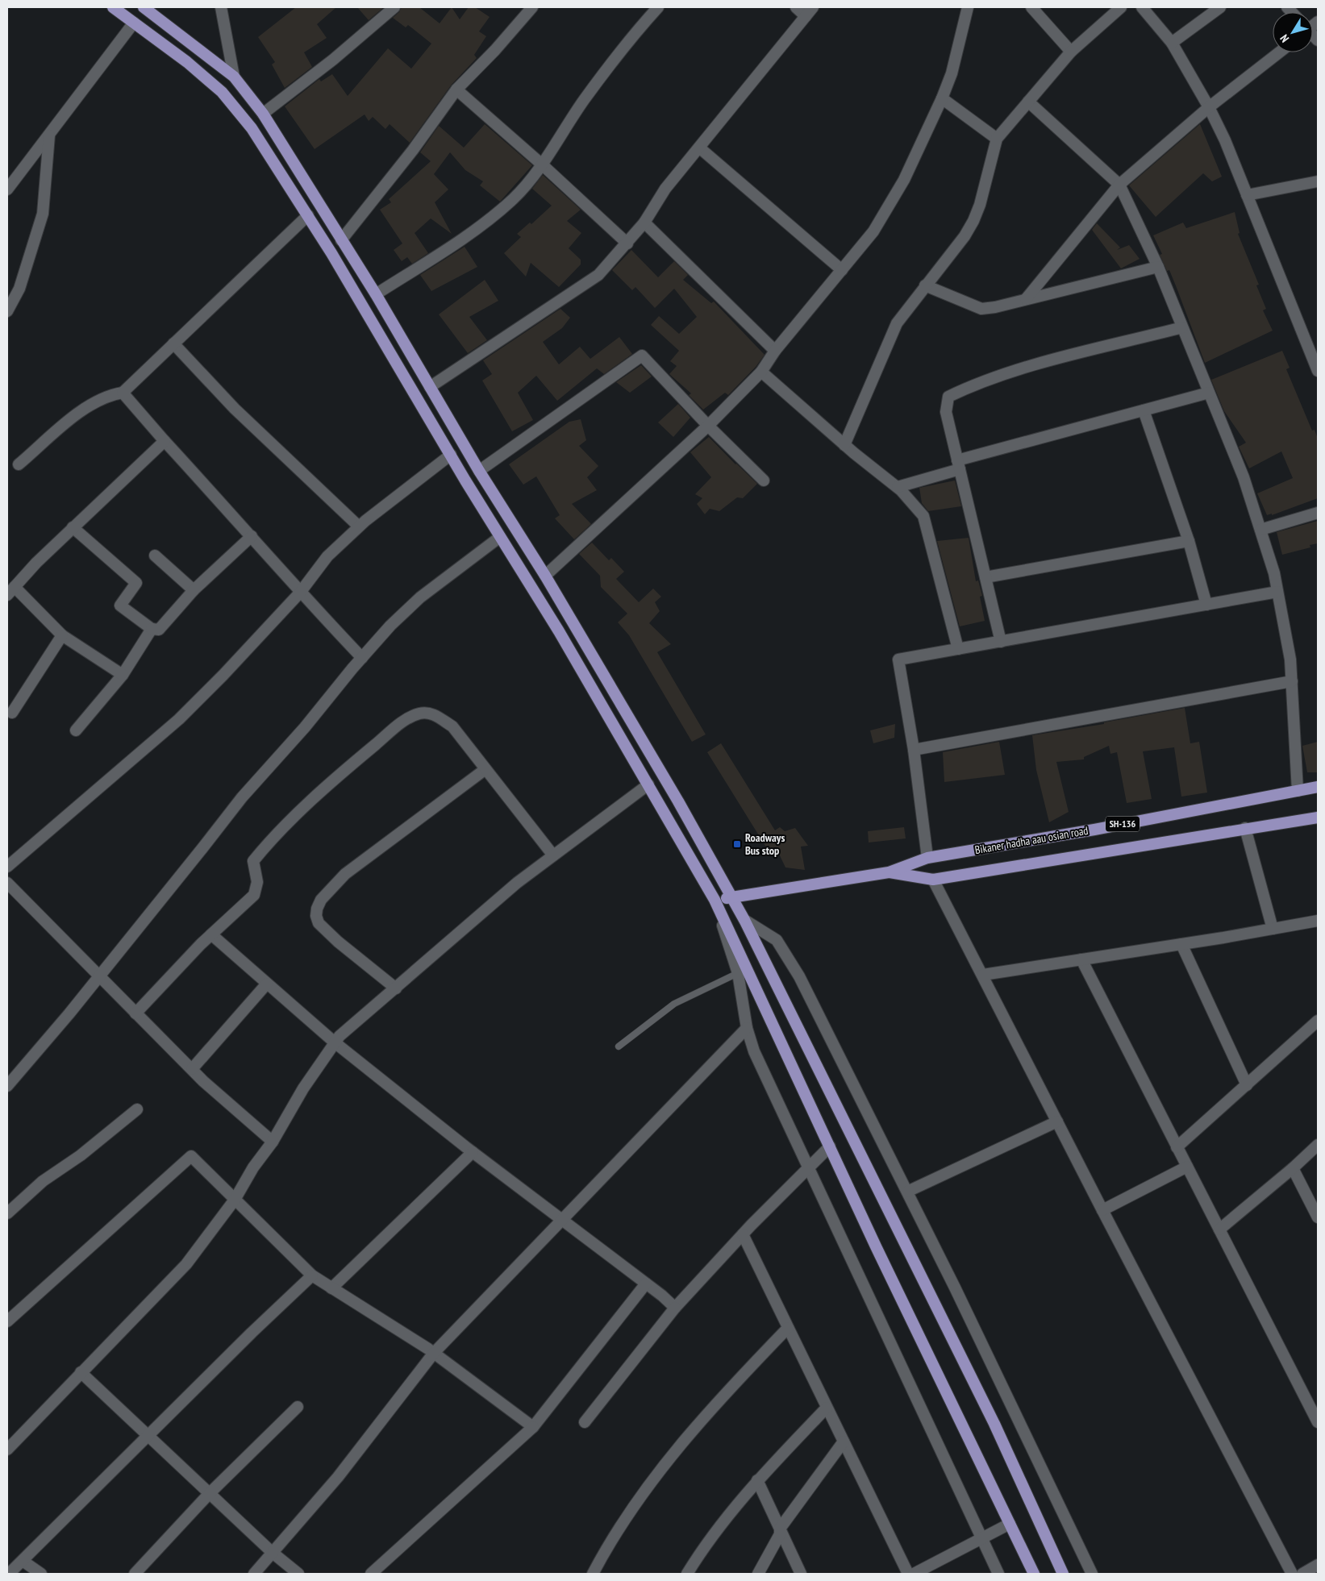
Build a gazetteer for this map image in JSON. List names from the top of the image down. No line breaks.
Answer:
{"streets":{"main road":["SH-136","Bikaner hadha aau osian road"]},"places":{"transit":["Roadways Bus stop"]},"north":"bottom left"}
